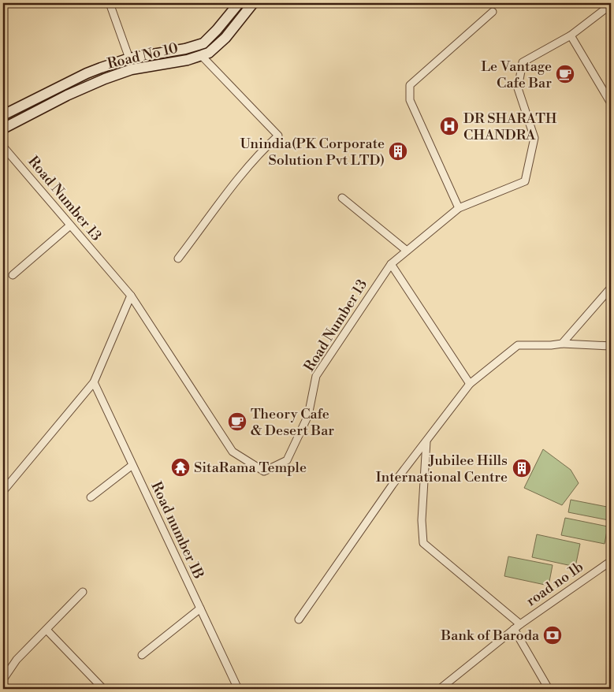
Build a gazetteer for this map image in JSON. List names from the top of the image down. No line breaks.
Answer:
{"streets":{"main road":["Road No 10"],"street":["Road Number 13","Road number 1B","road no 1b"]},"places":{"cafe":["Le Vantage Cafe Bar","Theory Cafe & Desert Bar"],"hospital":["DR SHARATH CHANDRA"],"building":["Unindia(PK Corporate Solution Pvt LTD)","Jubilee Hills International Centre"],"temple":["SitaRama Temple"],"bank":["Bank of Baroda"]}}
